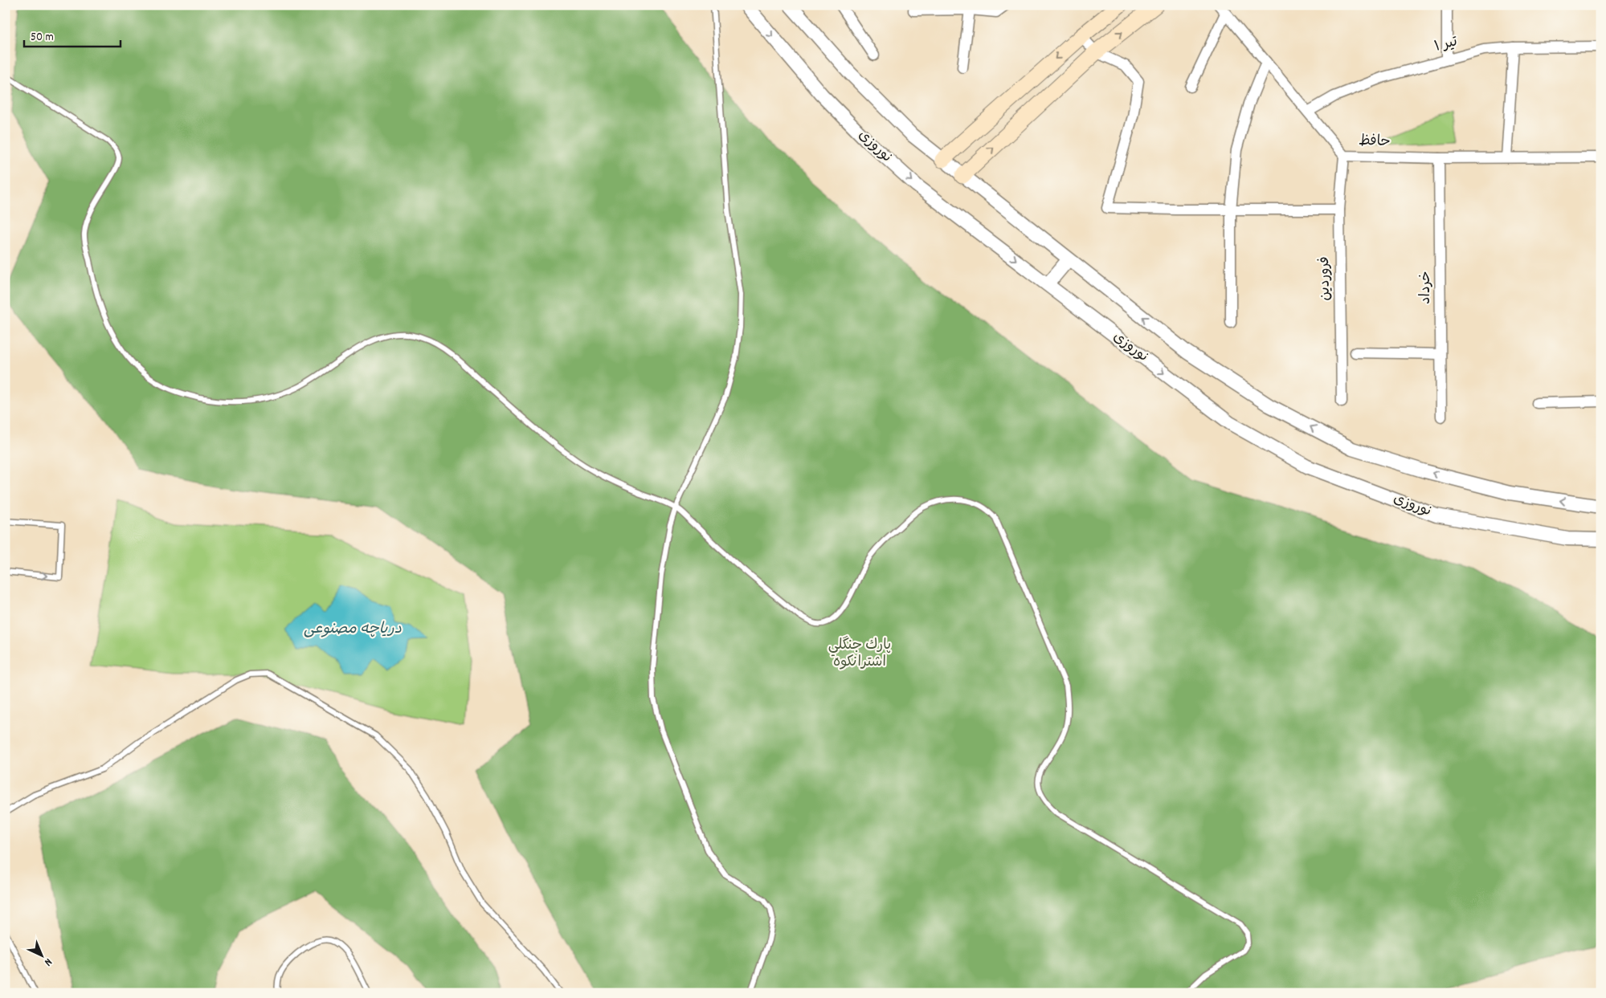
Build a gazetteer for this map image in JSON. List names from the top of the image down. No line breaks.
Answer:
{"streets":{"street":["تیر ۱","حافظ","نوروزی","فروردین","خرداد"]},"crossings":[["تیر ۱","حافظ"],["حافظ","فروردین"],["حافظ","خرداد"]],"water":["دریاچه مصنوعی"],"parks":["پارك جنگلي اشترانكوه"],"scale_bar":"50 m","north":"bottom right"}
